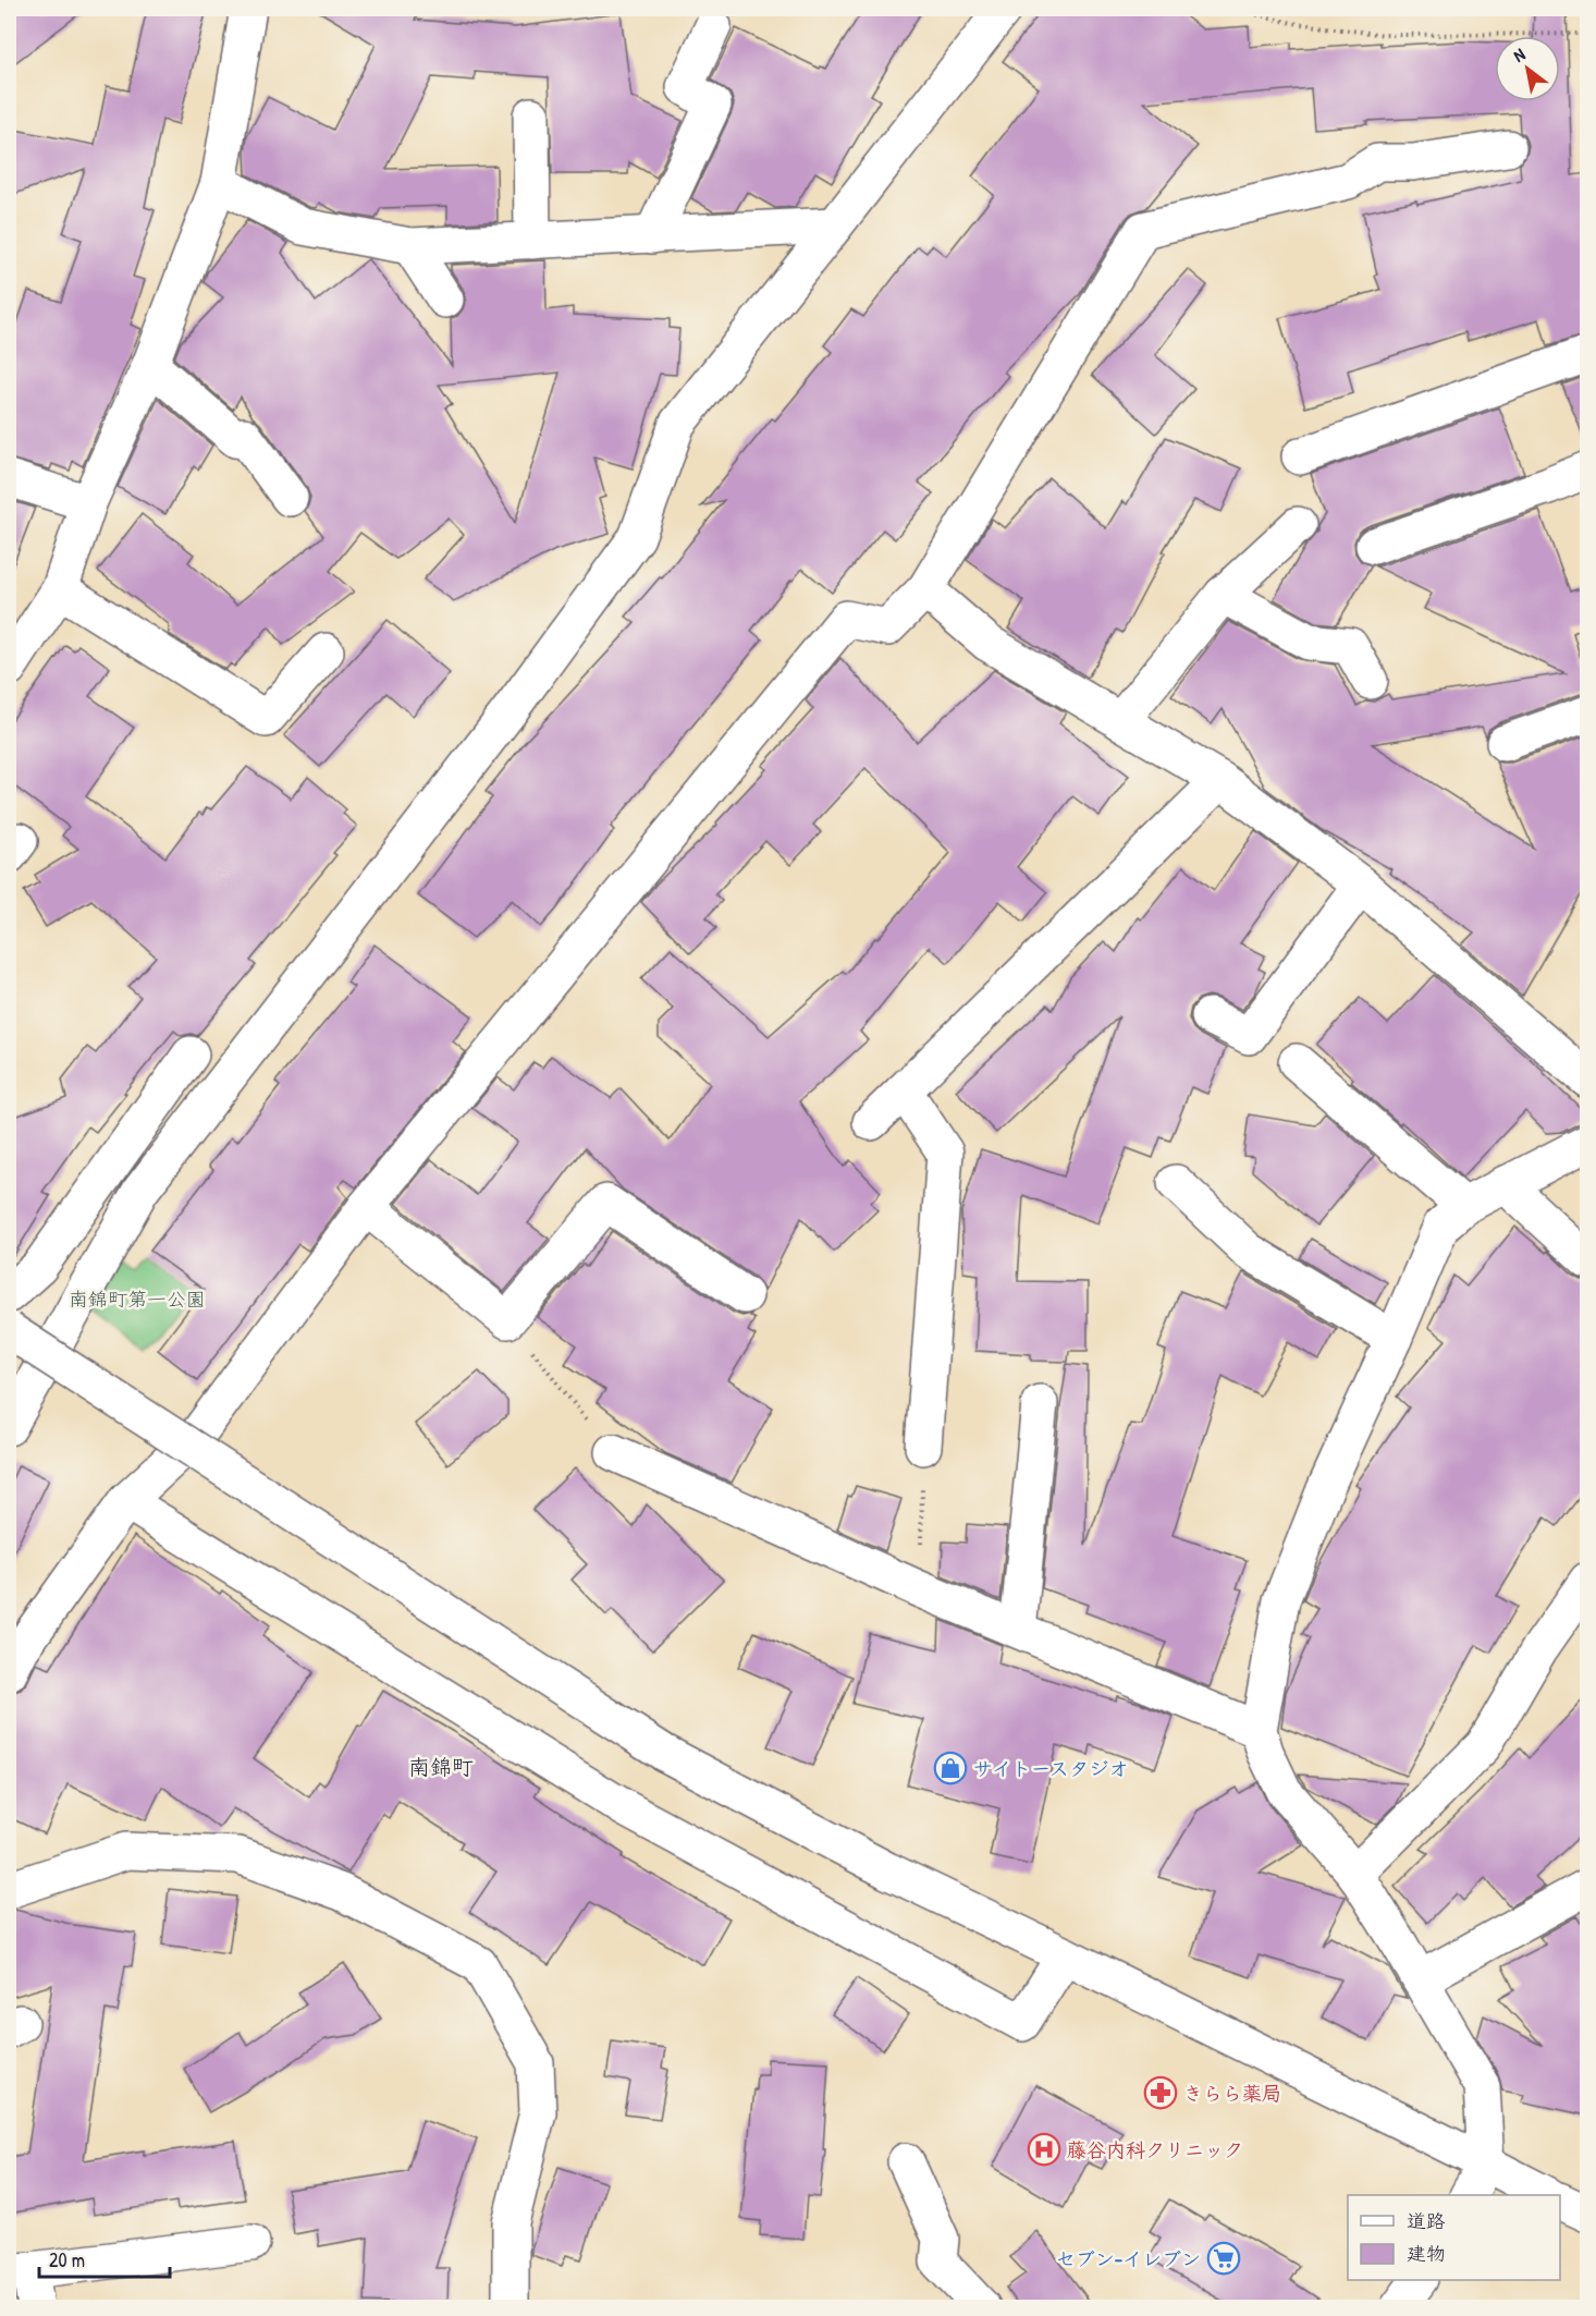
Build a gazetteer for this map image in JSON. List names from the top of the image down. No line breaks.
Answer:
{"districts":["南錦町"],"parks":["南錦町第一公園"],"places":{"shop":["サイトースタジオ"],"pharmacy":["きらら薬局"],"hospital":["藤谷内科クリニック"],"supermarket":["セブン-イレブン"]},"legend":["道路","建物"],"scale_bar":"20 m","north":"top left"}
